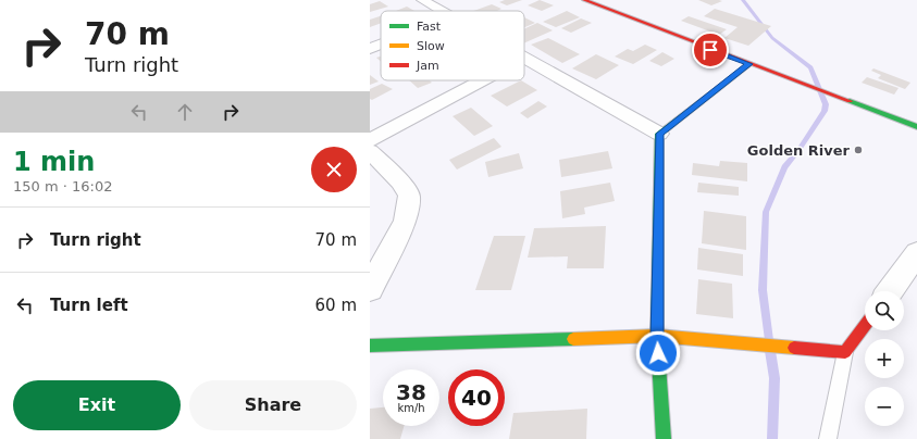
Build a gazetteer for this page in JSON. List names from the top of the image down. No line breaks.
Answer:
{"places":["Golden River"],"legend":["Fast","Slow","Jam"],"page":{"turn":["70 m","Turn right"],"heading":["1 min","150 m · 16:02"],"list":[{"name":"Turn right","value":"70 m"},{"name":"Turn left","value":"60 m"}],"map_buttons":["+","−"],"speed":"38 km/h","limit":"40","buttons":["Exit","Share"]}}
